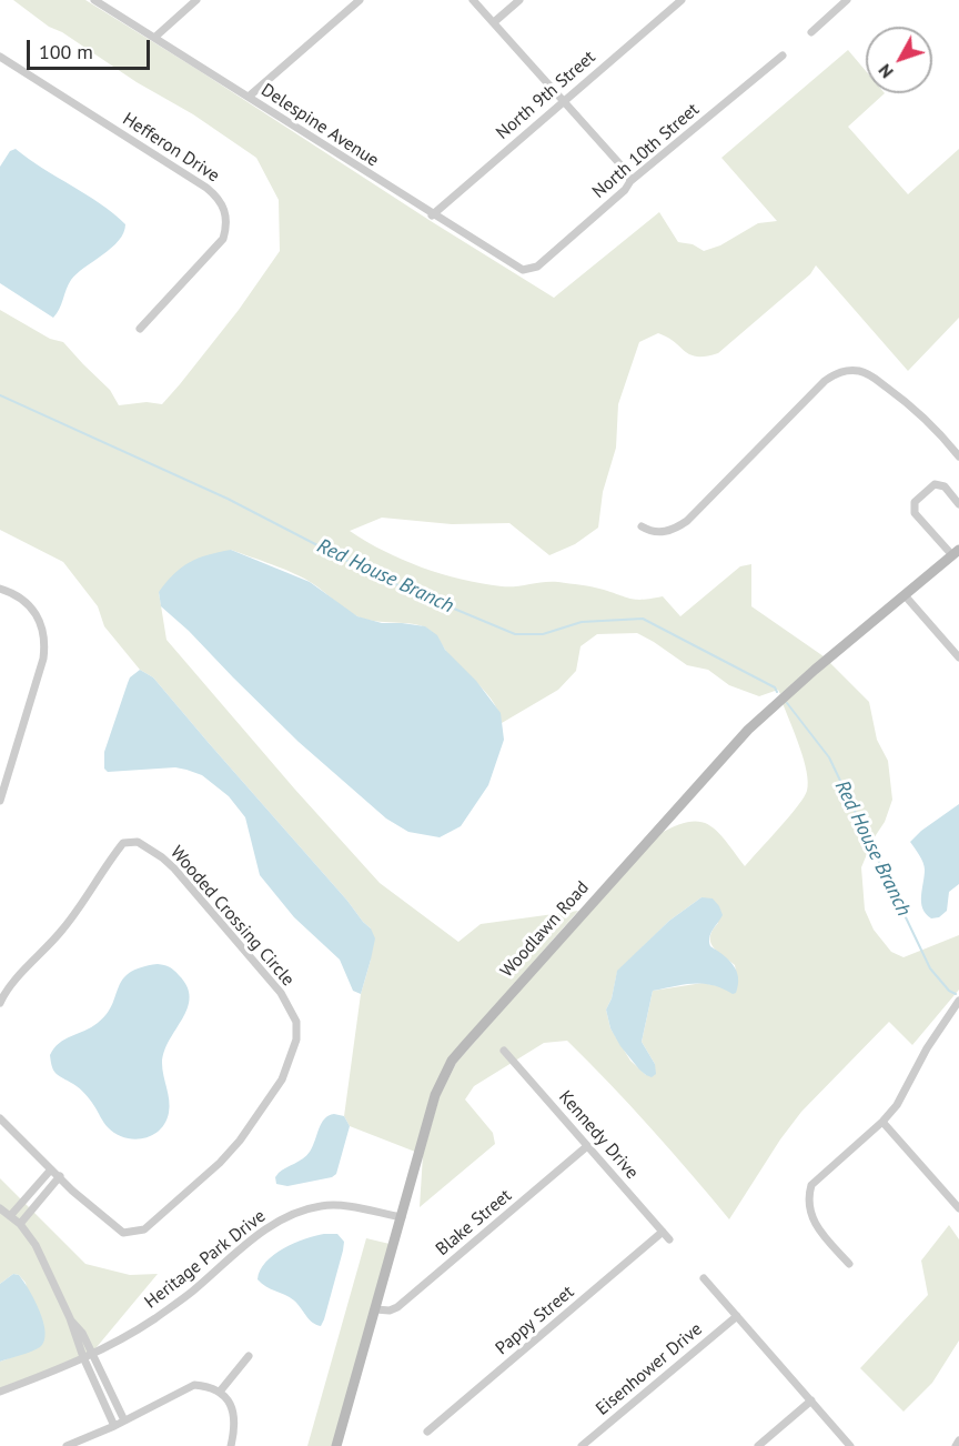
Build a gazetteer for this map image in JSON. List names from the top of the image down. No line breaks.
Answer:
{"streets":{"street":["North 9th Street","Delespine Avenue","Hefferon Drive","North 10th Street","Wooded Crossing Circle","Woodlawn Road","Kennedy Drive","Blake Street","Heritage Park Drive","Pappy Street","Eisenhower Drive"]},"crossings":[["North 9th Street","Delespine Avenue"],["Delespine Avenue","North 10th Street"],["Woodlawn Road","Blake Street"],["Woodlawn Road","Heritage Park Drive"],["Kennedy Drive","Blake Street"],["Kennedy Drive","Pappy Street"]],"water":["Red House Branch"],"scale_bar":"100 m","north":"bottom left"}
